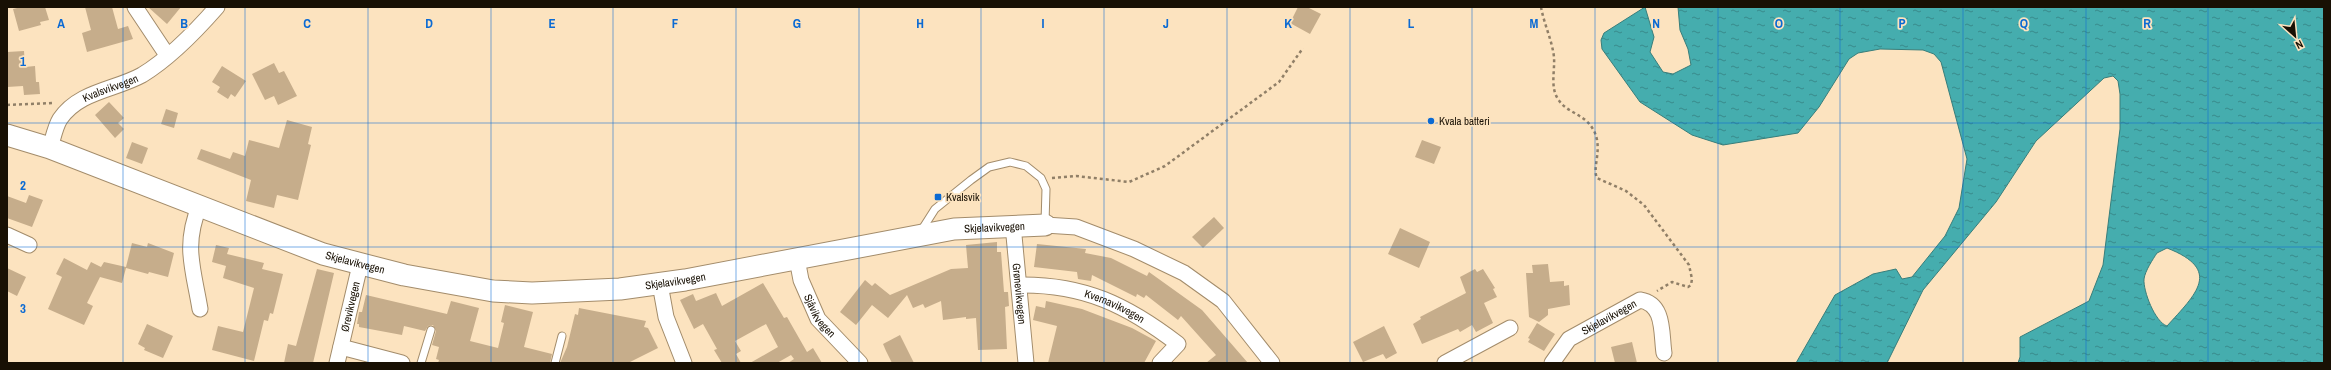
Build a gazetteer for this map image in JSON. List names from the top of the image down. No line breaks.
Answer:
{"streets":{"main road":["Skjelavikvegen"],"street":["Kvalsvikvegen","Grønevikvegen","Ørevikvegen","Kvernavikvegen","Sjåvikvegen"]},"crossings":[["Kvalsvikvegen","Skjelavikvegen"],["Skjelavikvegen","Grønevikvegen"],["Skjelavikvegen","Ørevikvegen"],["Skjelavikvegen","Sjåvikvegen"],["Grønevikvegen","Kvernavikvegen"]],"places":{"other":["Kvala batteri"],"transit":["Kvalsvik"]},"north":"bottom right","grid":{"columns":["A","B","C","D","E","F","G","H","I","J","K","L","M","N","O","P","Q","R"],"rows":["1","2","3"]}}
